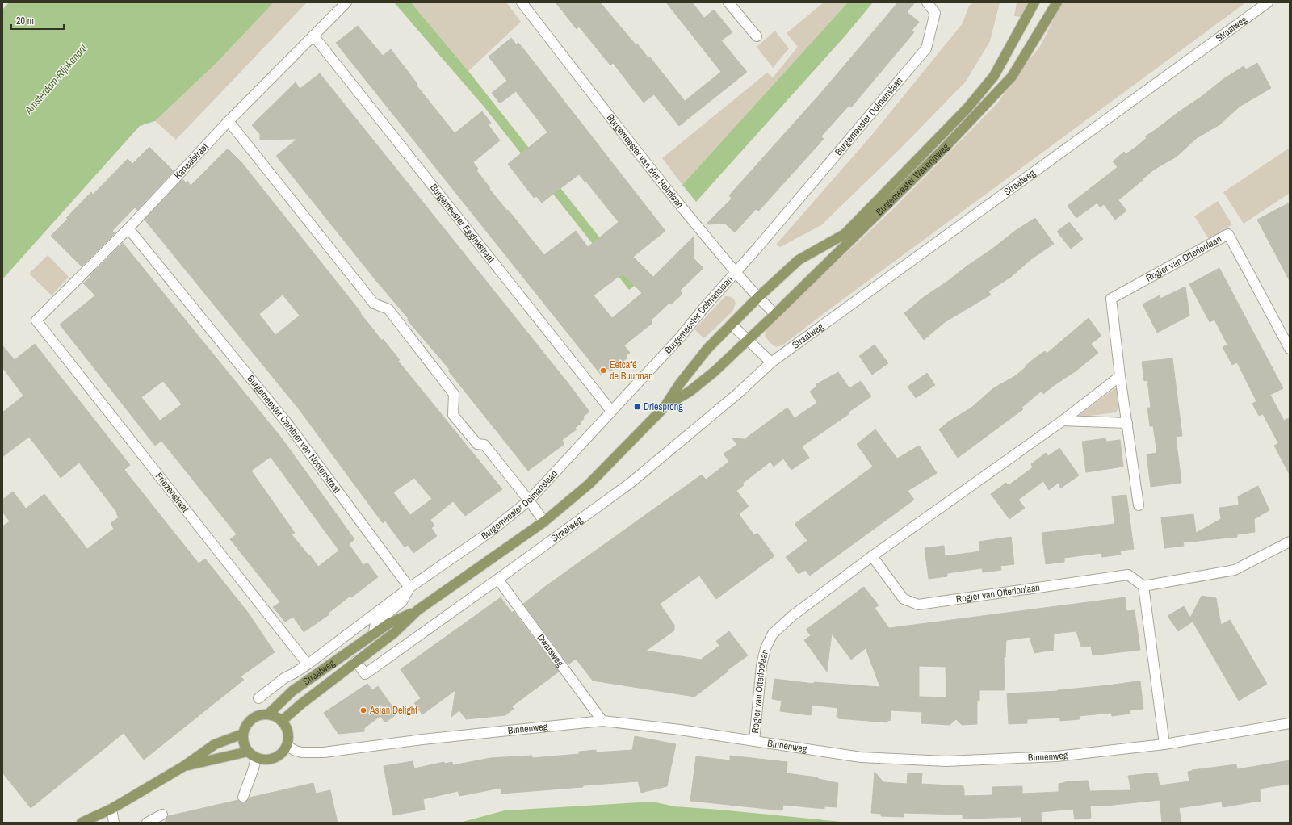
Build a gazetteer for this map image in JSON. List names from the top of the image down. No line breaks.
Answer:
{"streets":{"main road":["Straatweg","Burgemeester Waverijnweg"],"street":["Burgemeester Dolmanslaan","Kanaalstraat","Burgemeester van den Helmlaan","Burgemeester Egginkstraat","Rogier van Otterloolaan","Burgemeester Cambier van Nootenstraat","Friezenstraat","Dwarsweg","Binnenweg"]},"crossings":[["Straatweg","Burgemeester Dolmanslaan"],["Straatweg","Kanaalstraat"],["Straatweg","Burgemeester Waverijnweg"],["Straatweg","Dwarsweg"],["Straatweg","Binnenweg"],["Burgemeester Dolmanslaan","Burgemeester van den Helmlaan"],["Burgemeester Dolmanslaan","Burgemeester Egginkstraat"],["Burgemeester Dolmanslaan","Burgemeester Cambier van Nootenstraat"],["Kanaalstraat","Burgemeester Egginkstraat"],["Kanaalstraat","Burgemeester Cambier van Nootenstraat"],["Kanaalstraat","Friezenstraat"],["Burgemeester van den Helmlaan","Burgemeester Waverijnweg"],["Rogier van Otterloolaan","Binnenweg"],["Dwarsweg","Binnenweg"]],"water":["Amsterdam-Rijnkanaal"],"places":{"other":["Eetcafé de Buurman","Asian Delight"],"transit":["Driesprong"]},"scale_bar":"20 m"}
